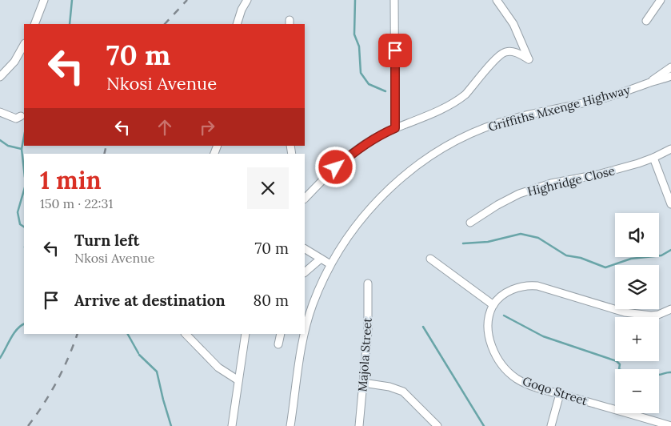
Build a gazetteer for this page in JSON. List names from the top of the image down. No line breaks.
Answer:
{"streets":{"street":["Griffiths Mxenge Highway","Highridge Close","Majola Street","Goqo Street"]},"page":{"turn":["70 m","Nkosi Avenue"],"heading":["1 min","150 m · 22:31"],"map_buttons":["+","−"],"list":[{"name":"Turn left","note":"Nkosi Avenue","value":"70 m"},{"name":"Arrive at destination","value":"80 m"}]}}
